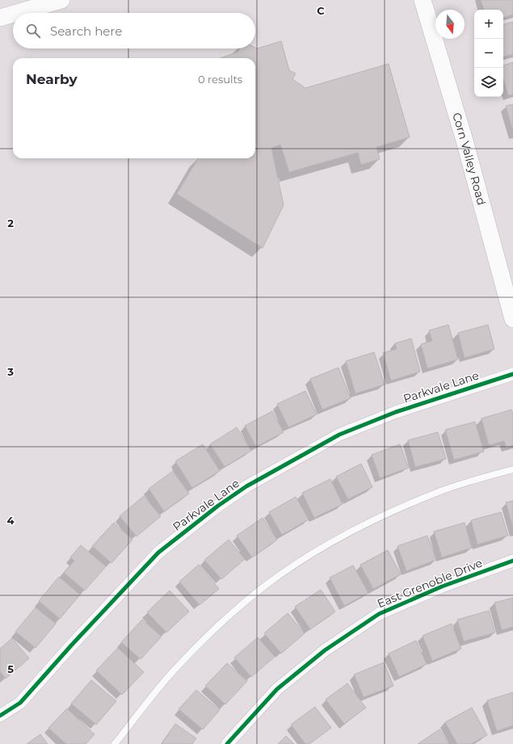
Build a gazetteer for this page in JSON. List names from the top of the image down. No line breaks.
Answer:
{"streets":{"main road":["Corn Valley Road"],"street":["Parkvale Lane","East Grenoble Drive"]},"north":"bottom","page":{"map_buttons":["+","−"],"search":"Search here","heading":["Nearby","0 results"]},"grid":{"columns":["C"],"rows":["2","3","4","5"]}}
